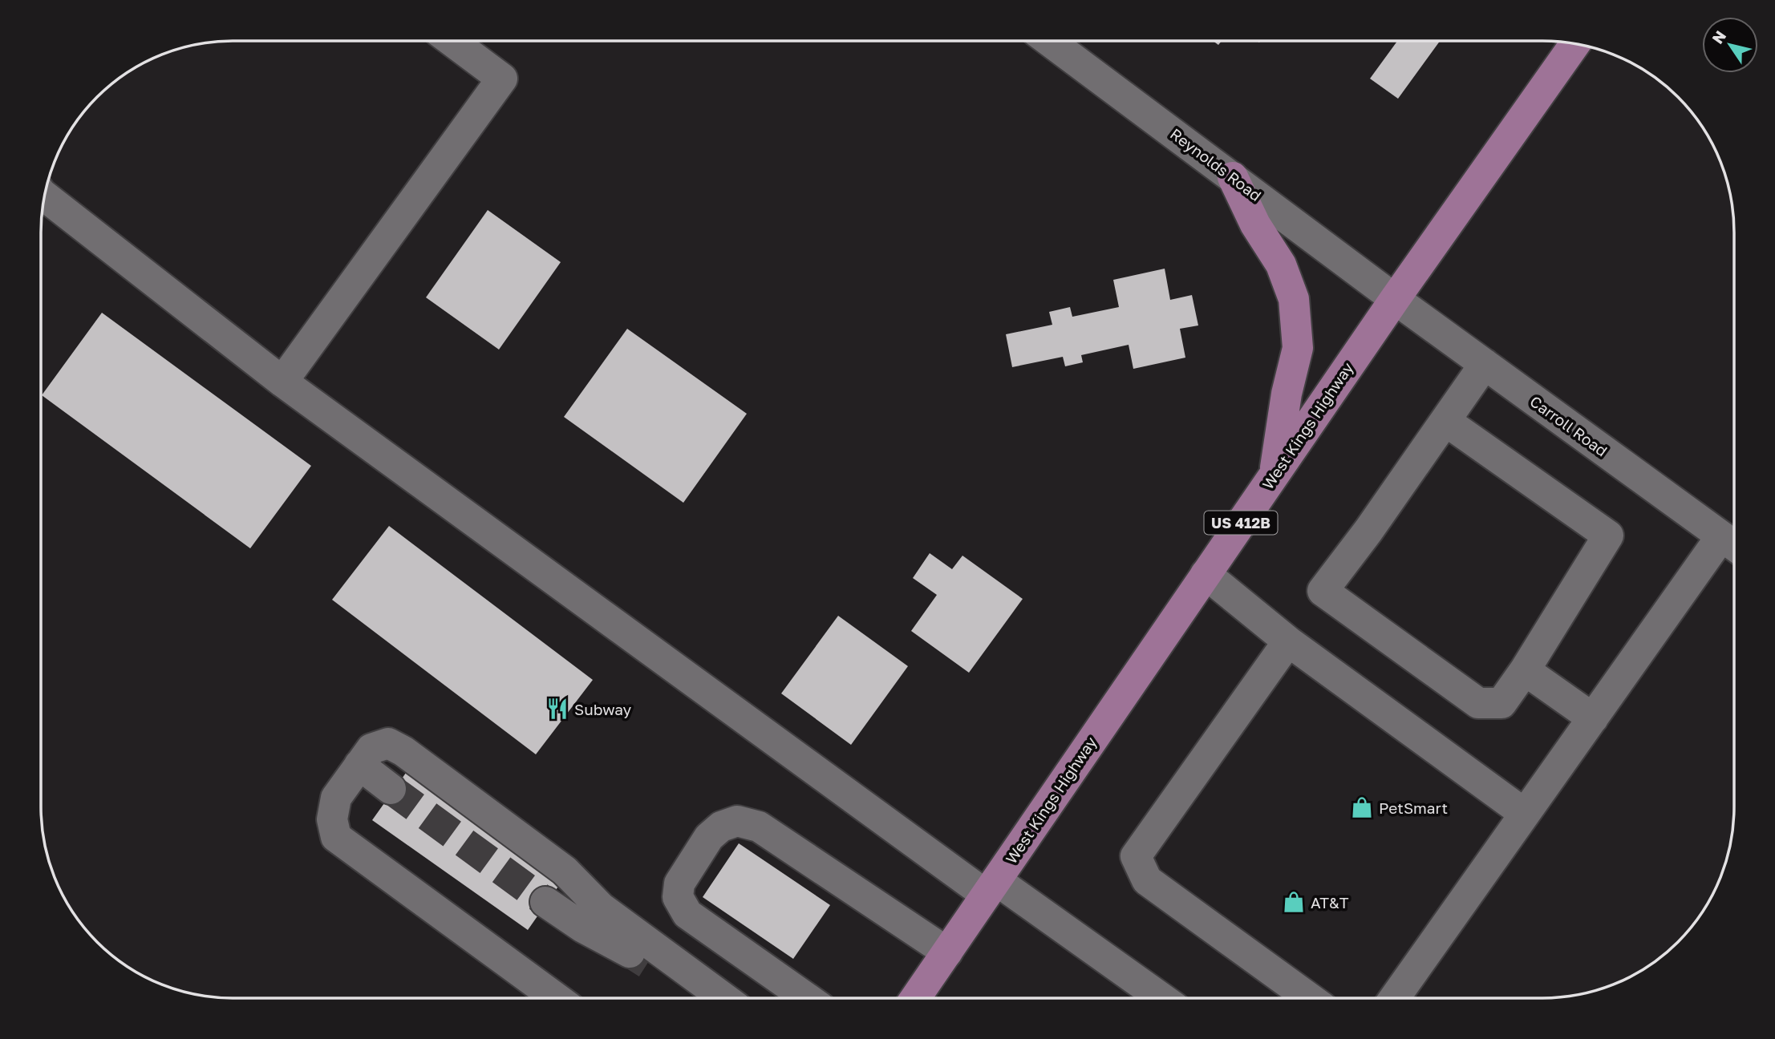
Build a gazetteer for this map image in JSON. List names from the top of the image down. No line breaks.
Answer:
{"streets":{"main road":["West Kings Highway","US 412B"],"street":["Reynolds Road","Carroll Road"]},"crossings":[["Reynolds Road","West Kings Highway"],["Reynolds Road","Carroll Road"],["West Kings Highway","Carroll Road"]],"places":{"restaurant":["Subway"],"shop":["PetSmart","AT&T"]},"north":"top left"}
